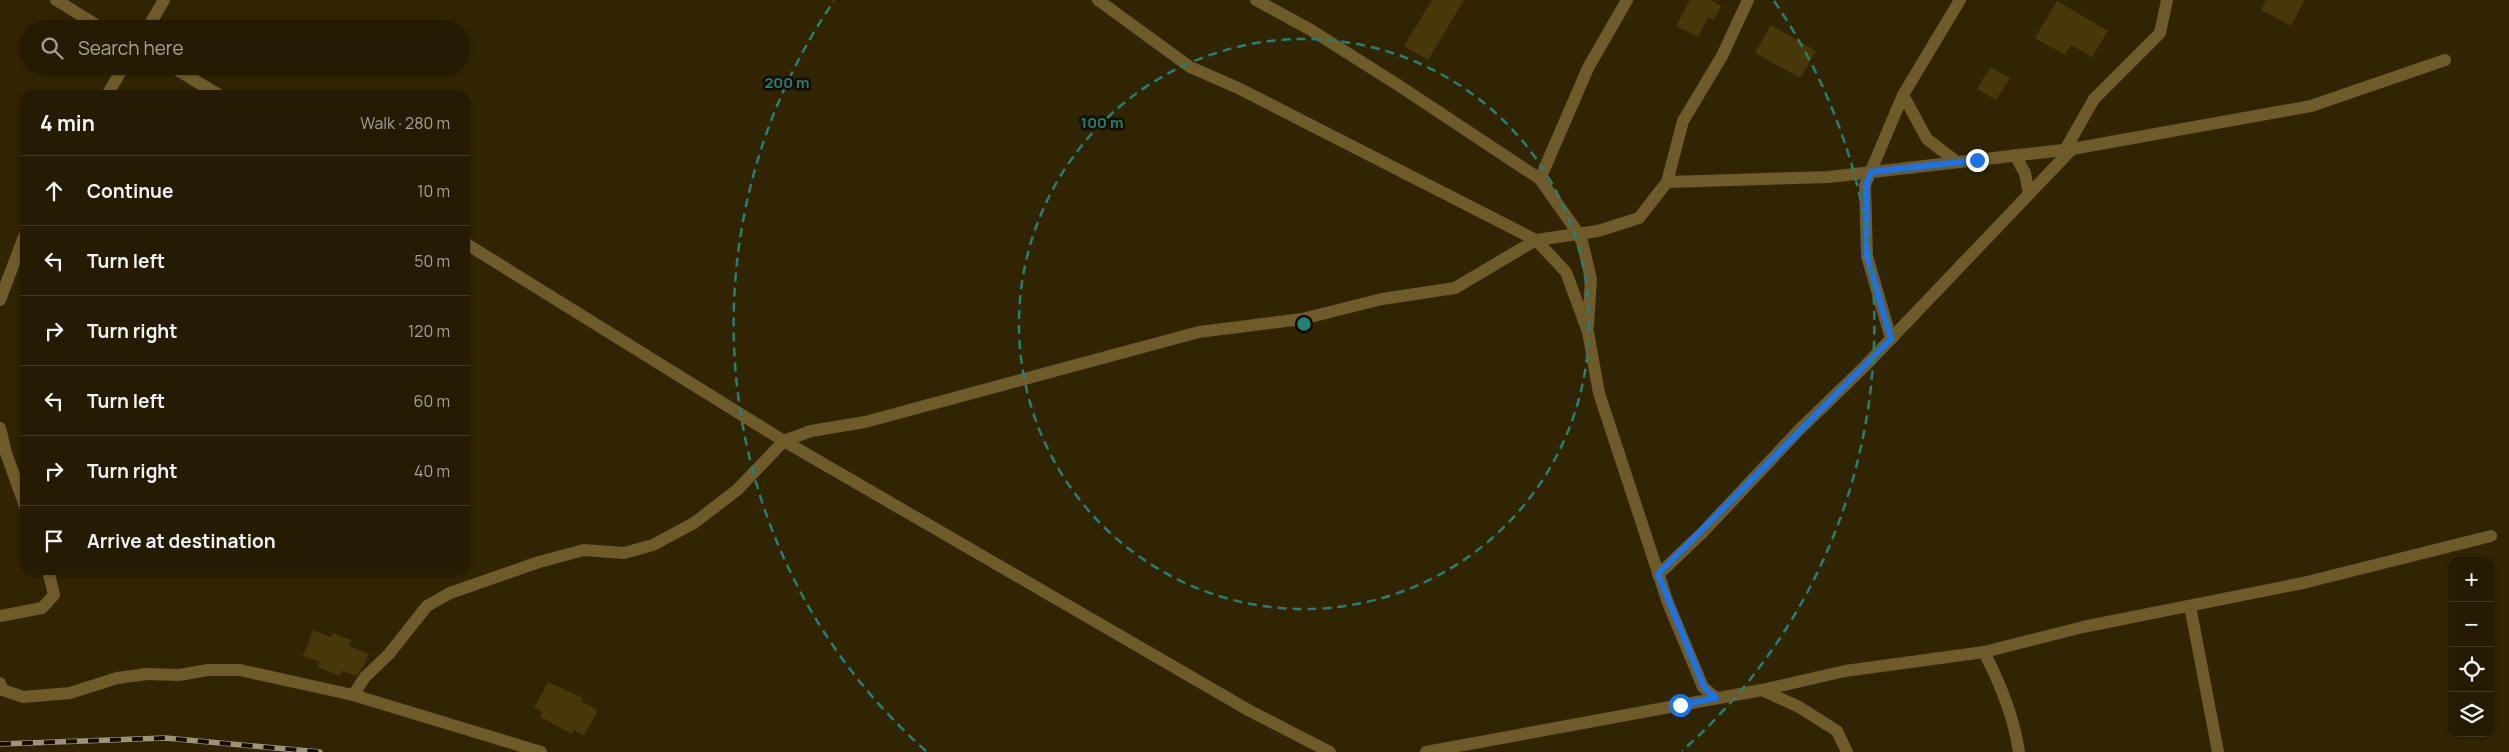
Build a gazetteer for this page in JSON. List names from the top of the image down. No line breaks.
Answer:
{"page":{"search":"Search here","heading":["4 min","Walk · 280 m"],"list":[["Continue","10 m"],["Turn left","50 m"],["Turn right","120 m"],["Turn left","60 m"],["Turn right","40 m"],"Arrive at destination"],"map_buttons":["+","−"]},"rings":["200 m","100 m"]}
